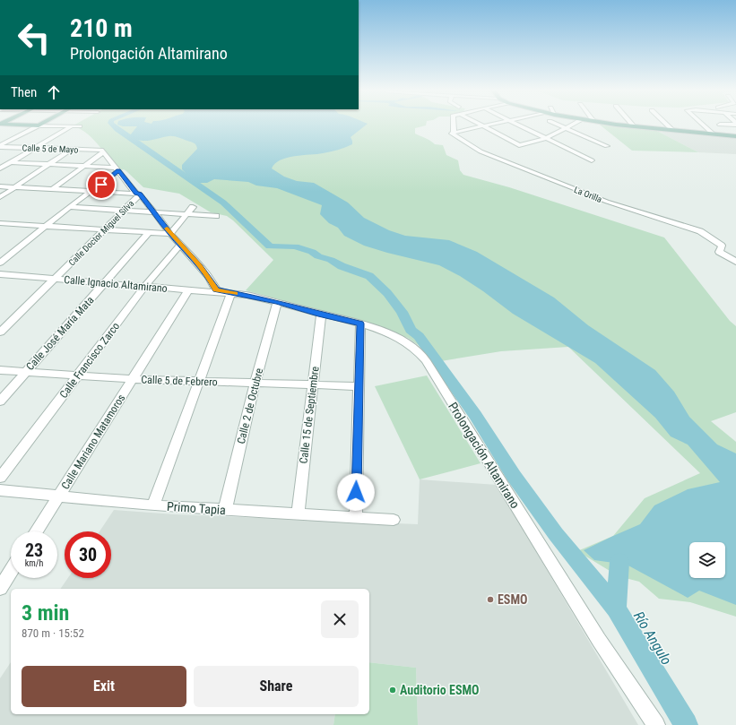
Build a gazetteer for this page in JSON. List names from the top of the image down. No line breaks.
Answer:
{"streets":{"street":["Calle 5 de Mayo","La Orilla","Calle Doctor Miguel Silva","Calle Ignacio Altamirano","Calle José María Mata","Calle Francisco Zarco","Calle 5 de Febrero","Calle 2 de Octubre","Calle 15 de Septiembre","Calle Mariano Matamoros","Prolongación Altamirano","Primo Tapia"]},"crossings":[["Calle Doctor Miguel Silva","Calle Ignacio Altamirano"],["Calle Ignacio Altamirano","Calle José María Mata"],["Calle Ignacio Altamirano","Calle Francisco Zarco"],["Calle Ignacio Altamirano","Calle Mariano Matamoros"],["Calle Ignacio Altamirano","Prolongación Altamirano"],["Calle José María Mata","Calle 5 de Febrero"],["Calle Francisco Zarco","Calle 5 de Febrero"],["Calle 5 de Febrero","Calle 2 de Octubre"],["Calle 5 de Febrero","Calle 15 de Septiembre"],["Calle 5 de Febrero","Calle Mariano Matamoros"],["Calle 2 de Octubre","Prolongación Altamirano"],["Calle 2 de Octubre","Primo Tapia"],["Calle 15 de Septiembre","Prolongación Altamirano"],["Calle 15 de Septiembre","Primo Tapia"],["Calle Mariano Matamoros","Primo Tapia"]],"water":["Río Angulo"],"places":["ESMO","Auditorio ESMO"],"page":{"turn":["210 m","Prolongación Altamirano"],"then":"Then","speed":"23 km/h","limit":"30","heading":["3 min","870 m · 15:52"],"buttons":["Exit","Share"]}}
